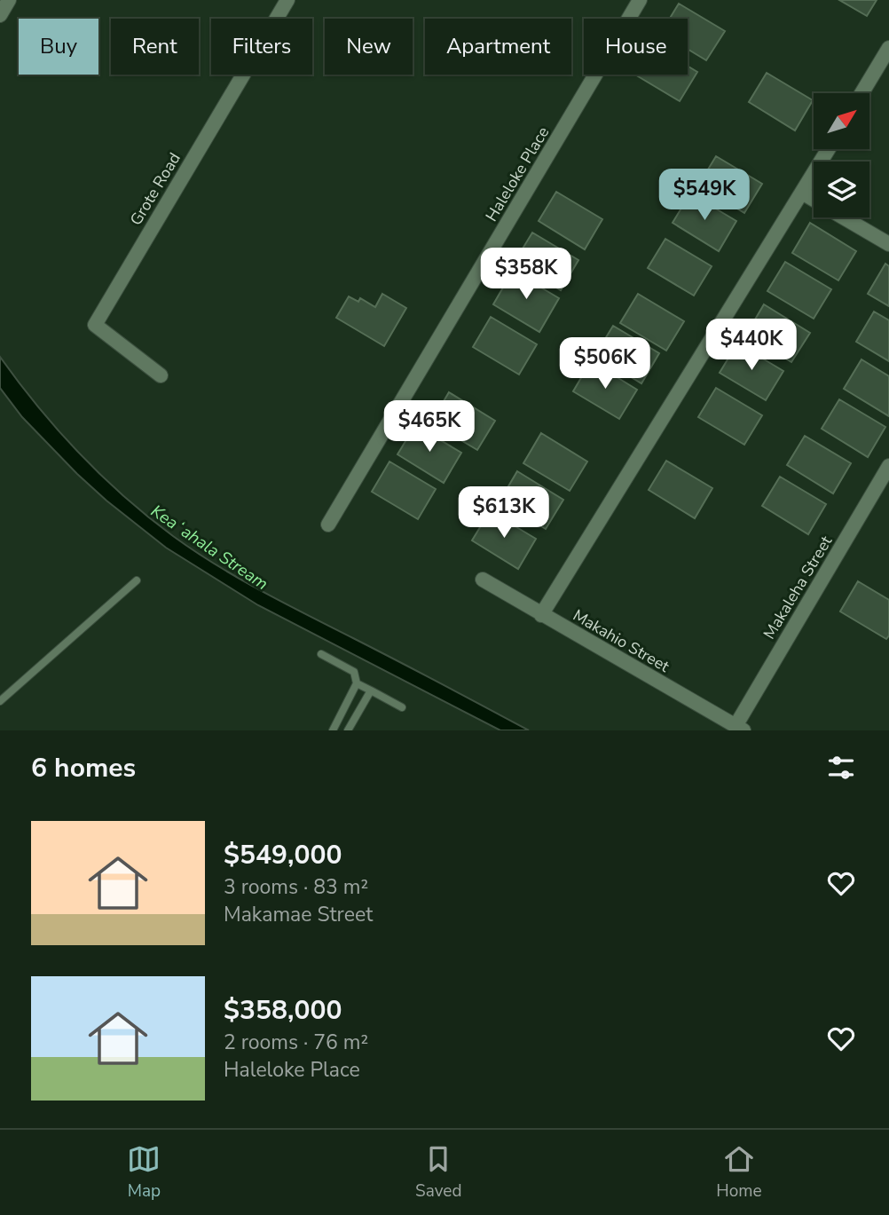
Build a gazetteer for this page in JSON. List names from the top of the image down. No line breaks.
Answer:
{"streets":{"street":["Haleloke Place","Grote Road","Makaleha Street","Makahio Street"]},"crossings":[["Makaleha Street","Makahio Street"]],"water":["Keaʻahala Stream"],"north":"top right","page":{"chip":["Buy","Rent","Filters","New","Apartment","House"],"price":["$549K","$358K","$440K","$506K","$465K","$613K"],"heading":"6 homes","list":[{"name":"$549,000","note":"3 rooms · 83 m² · Makamae Street"},{"name":"$358,000","note":"2 rooms · 76 m² · Haleloke Place"}],"tabs":["Map","Saved","Home"]}}
